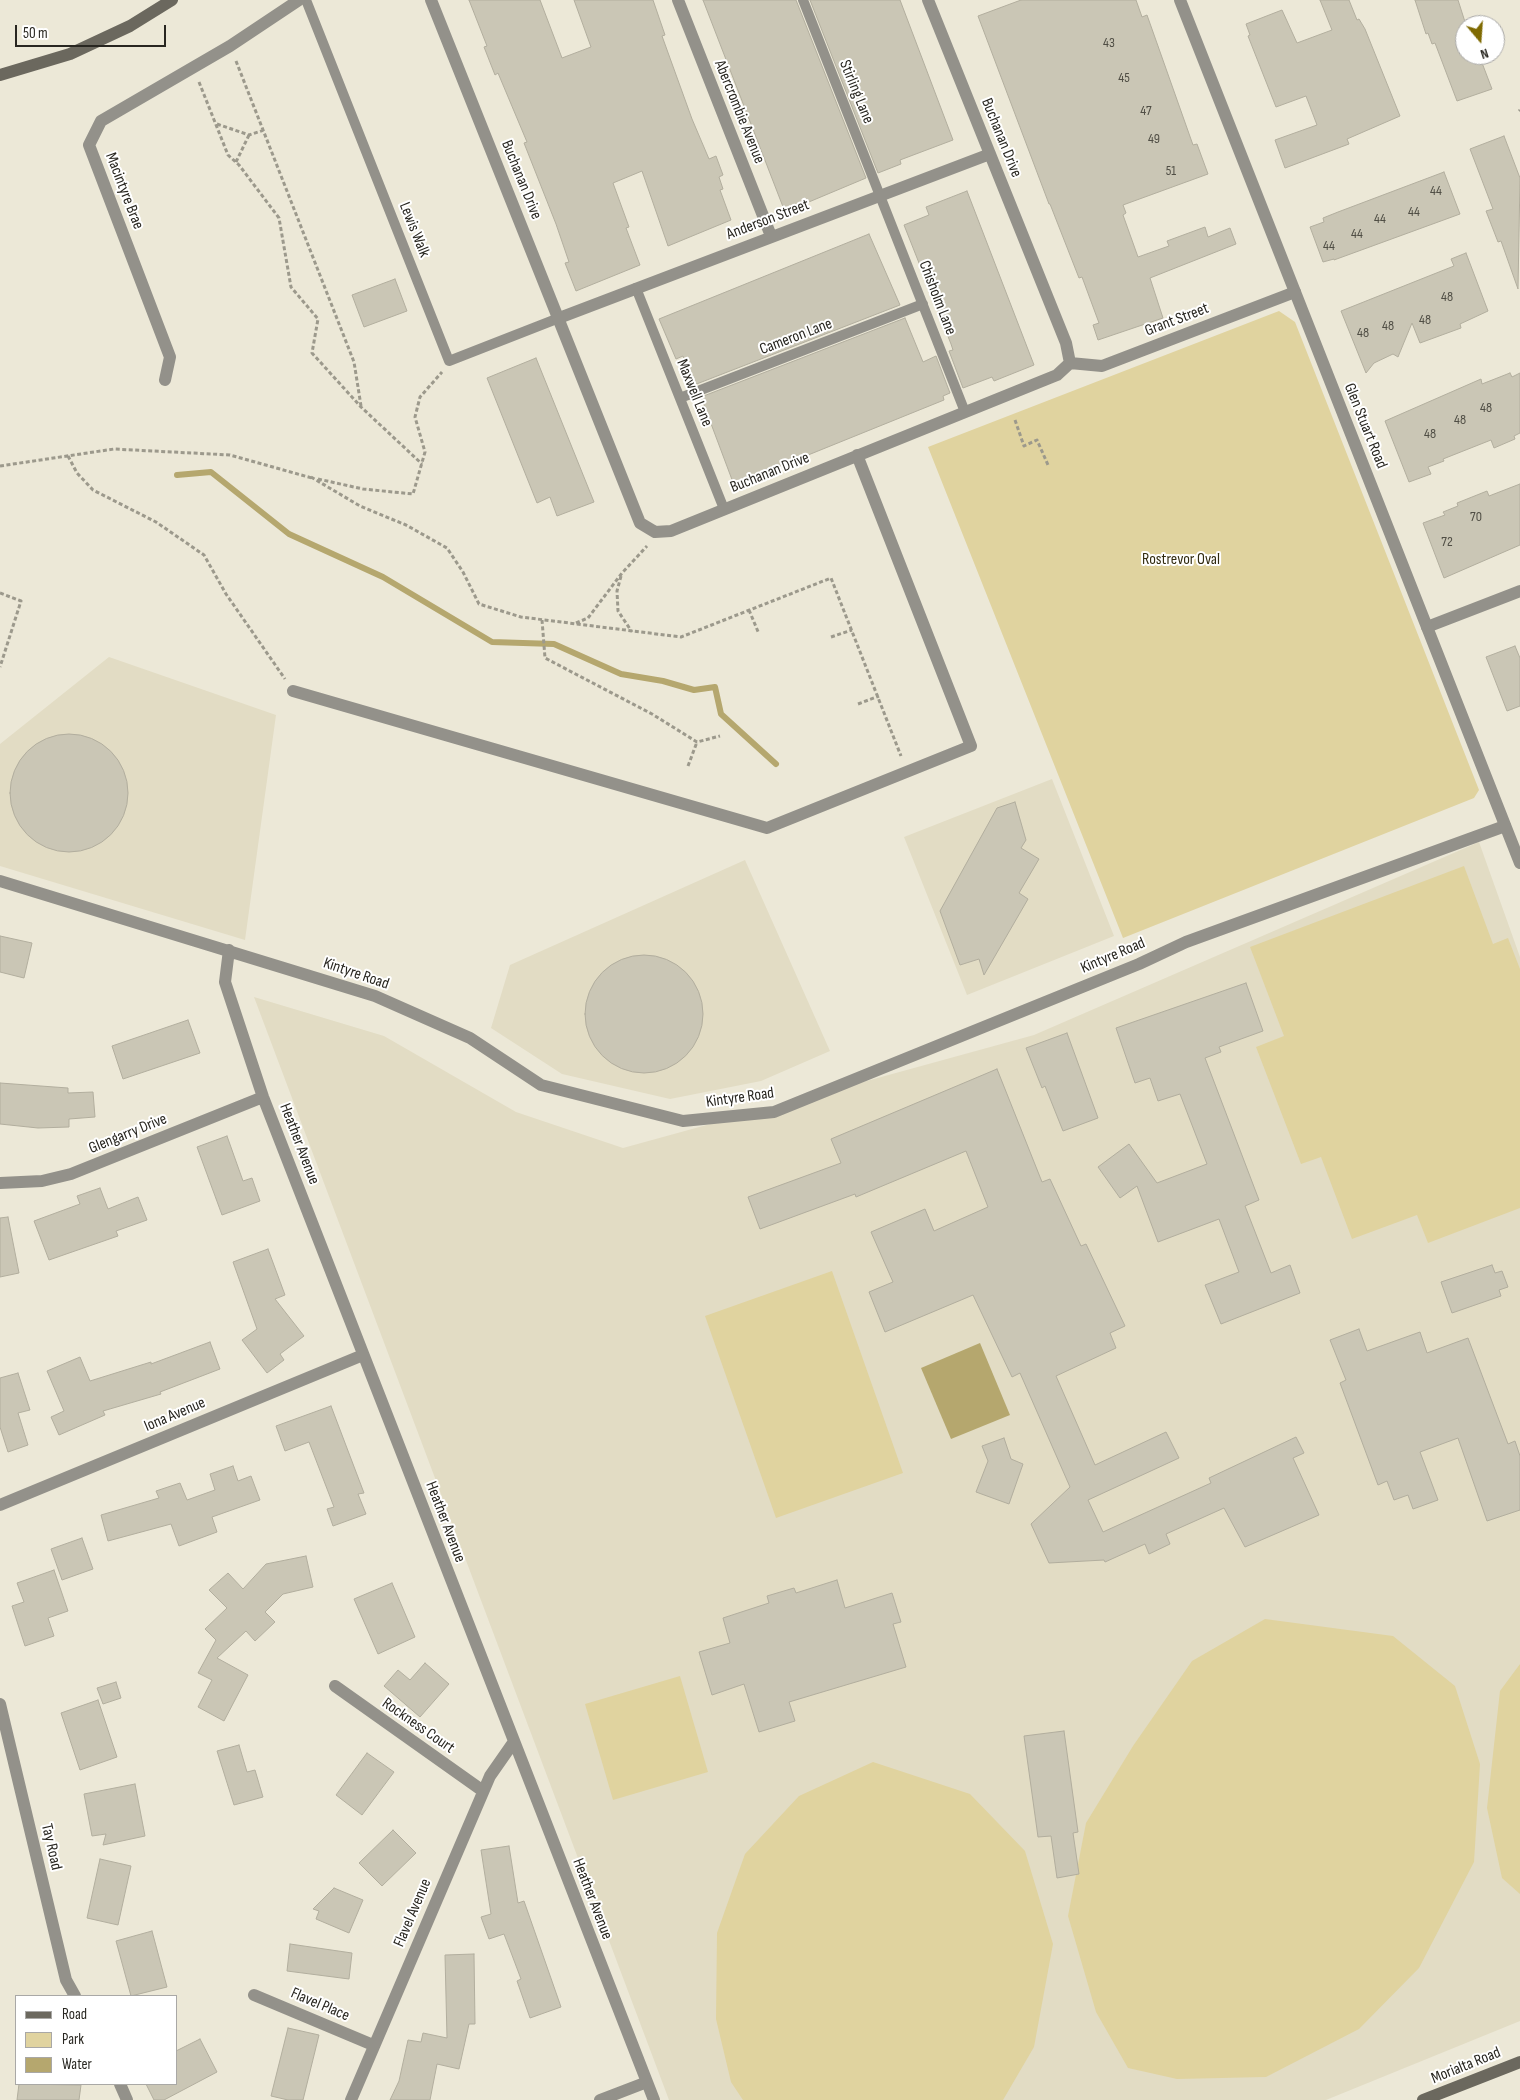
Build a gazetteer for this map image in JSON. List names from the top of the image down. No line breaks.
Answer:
{"streets":{"main road":["Morialta Road"],"street":["Abercrombie Avenue","Buchanan Drive","Macintyre Brae","Anderson Street","Grant Street","Glen Stuart Road","Kintyre Road","Glengarry Drive","Heather Avenue","Iona Avenue","Rockness Court","Tay Road","Flavel Avenue","Flavel Place"],"lane":["Stirling Lane","Lewis Walk","Chisholm Lane","Cameron Lane","Maxwell Lane"]},"crossings":[["Stirling Lane","Anderson Street"],["Stirling Lane","Chisholm Lane"],["Abercrombie Avenue","Anderson Street"],["Buchanan Drive","Anderson Street"],["Buchanan Drive","Chisholm Lane"],["Buchanan Drive","Grant Street"],["Buchanan Drive","Maxwell Lane"],["Anderson Street","Chisholm Lane"],["Anderson Street","Maxwell Lane"],["Chisholm Lane","Cameron Lane"],["Grant Street","Glen Stuart Road"],["Cameron Lane","Maxwell Lane"],["Glen Stuart Road","Kintyre Road"],["Kintyre Road","Heather Avenue"],["Glengarry Drive","Heather Avenue"],["Heather Avenue","Iona Avenue"],["Heather Avenue","Flavel Avenue"],["Rockness Court","Flavel Avenue"],["Flavel Avenue","Flavel Place"]],"parks":["Rostrevor Oval"],"house_numbers":["43","45","47","49","51","44","44","44","44","44","48","48","48","48","48","48","48","70","72"],"legend":["Road","Park","Water"],"scale_bar":"50 m","north":"bottom"}
